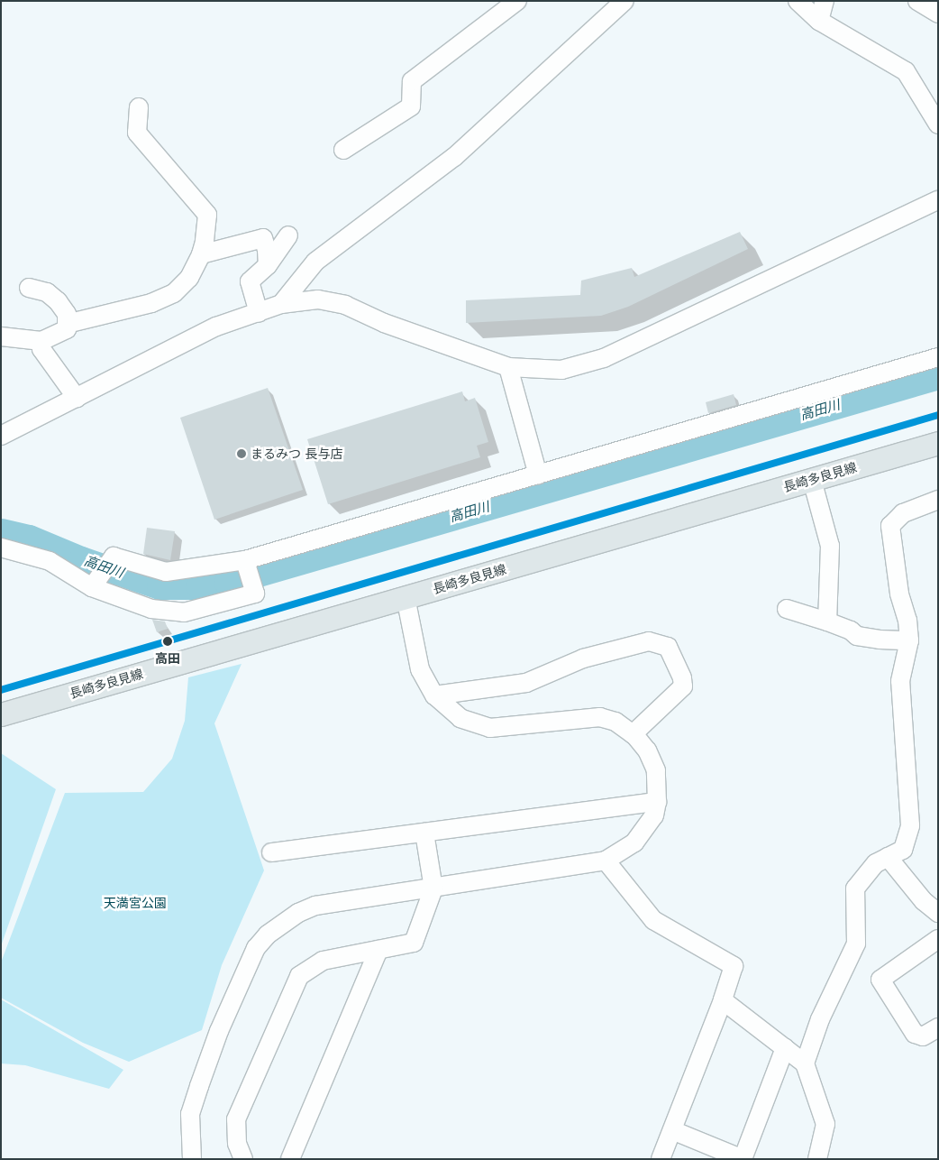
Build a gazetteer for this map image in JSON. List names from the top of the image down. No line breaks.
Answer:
{"streets":{"main road":["長崎多良見線"]},"water":["高田川"],"parks":["天満宮公園"],"places":["まるみつ 長与店","高田"]}
